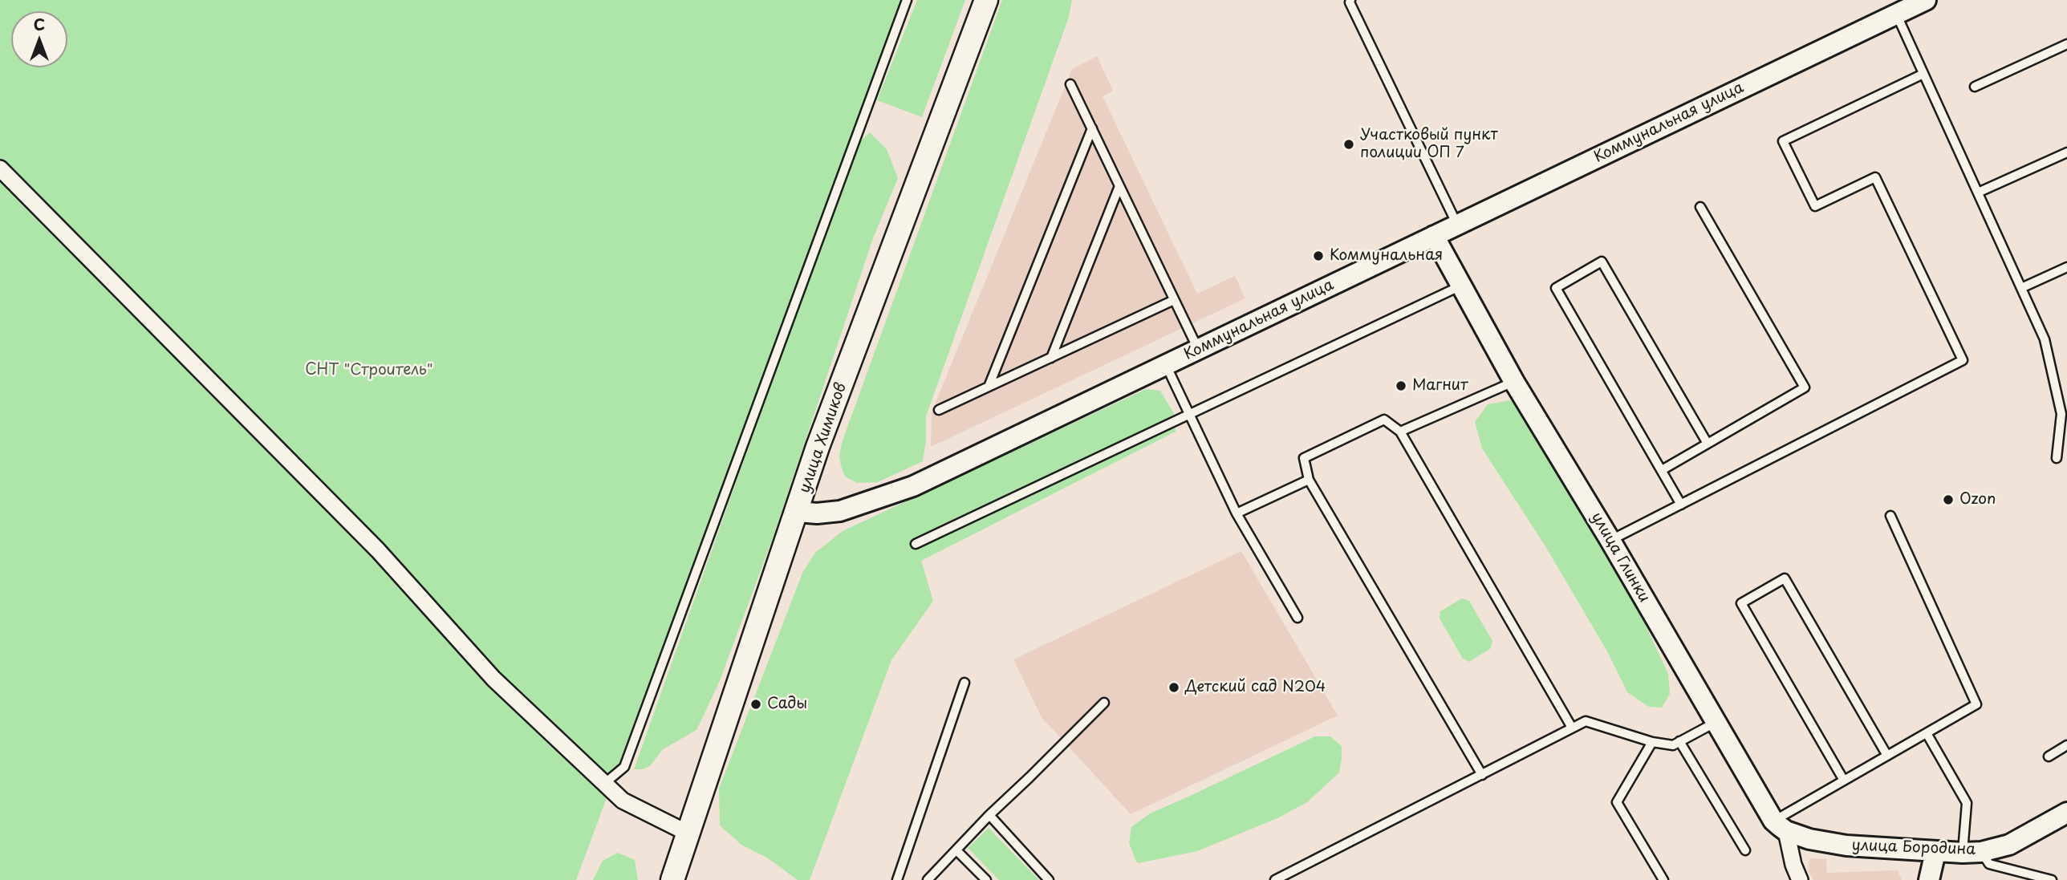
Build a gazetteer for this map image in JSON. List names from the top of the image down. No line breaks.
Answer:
{"streets":{"main road":["улица Химиков"],"street":["Коммунальная улица","улица Глинки","улица Бородина"]},"crossings":[["Коммунальная улица","улица Химиков"],["Коммунальная улица","улица Глинки"],["улица Глинки","улица Бородина"]],"parks":["СНТ \"Строитель\""],"places":["Участковый пункт полиции ОП 7","Коммунальная","Магнит","Ozon","Детский сад N204","Сады"],"north":"top"}
